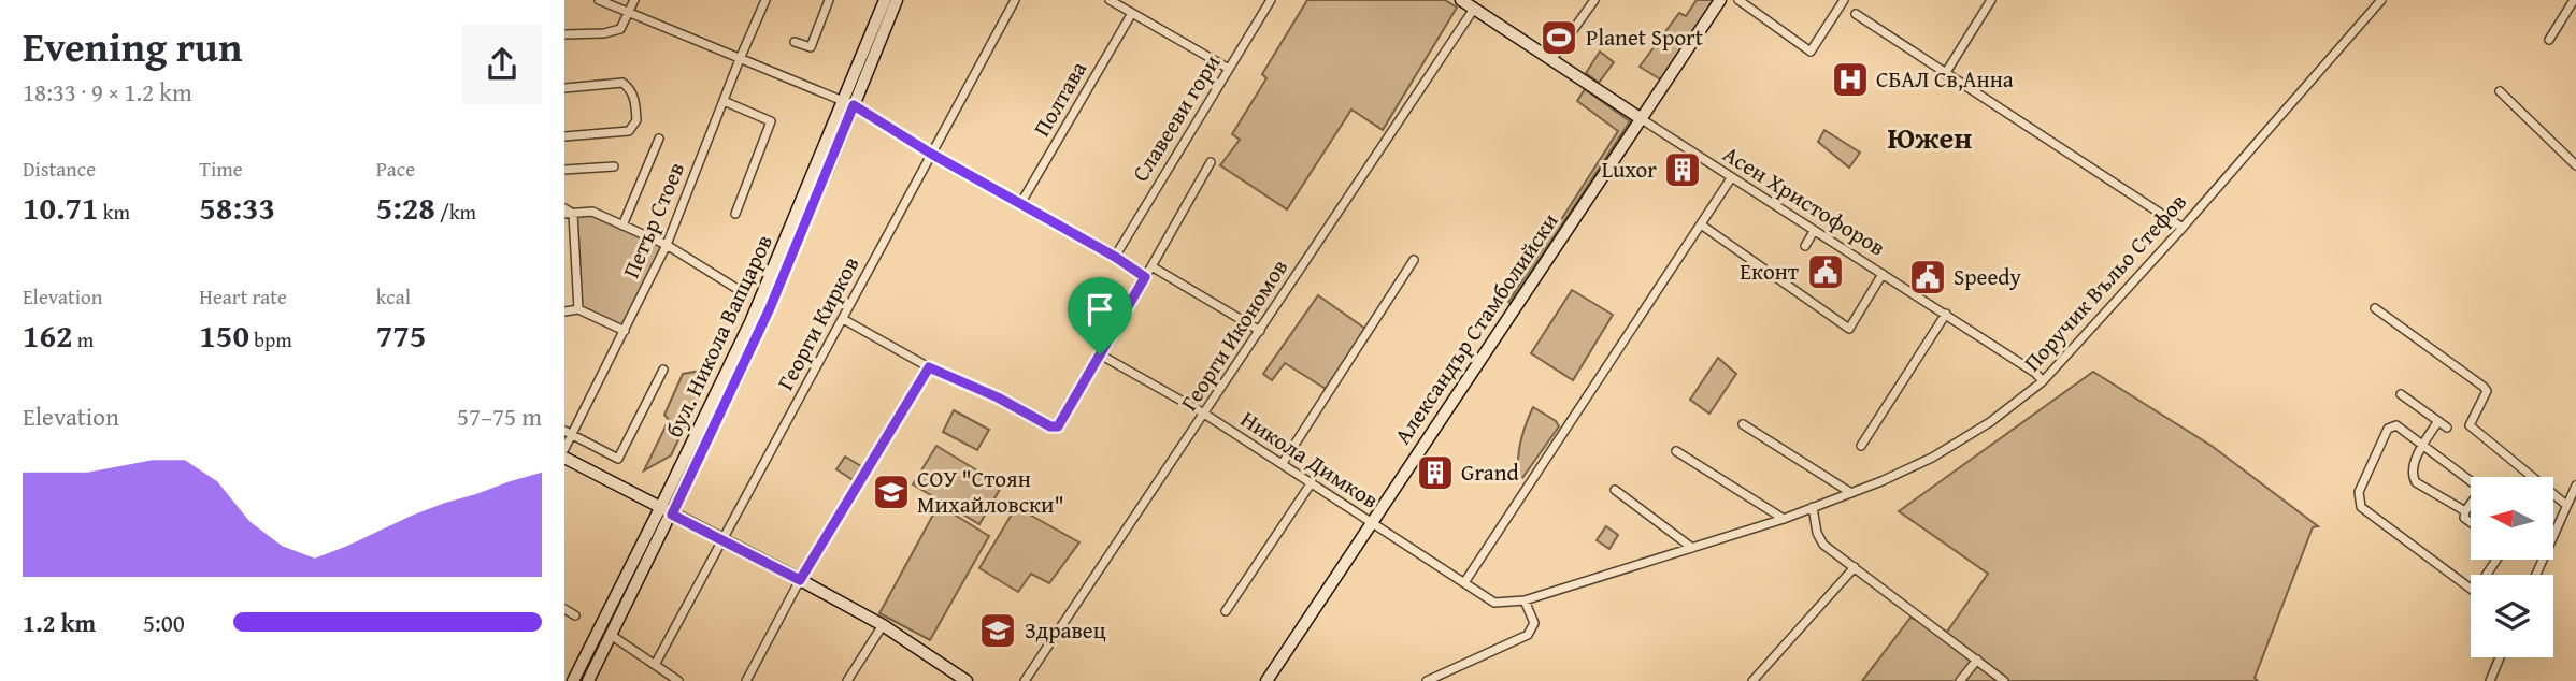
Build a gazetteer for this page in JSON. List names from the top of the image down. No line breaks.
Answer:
{"streets":{"street":["Полтава","Славееви гори","Асен Христофоров","Петър Стоев","Поручик Въльо Стефов","Георги Кирков","Александър Стамболийски","Георги Икономов","бул. Никола Вапцаров","Никола Димков"]},"crossings":[["Асен Христофоров","Поручик Въльо Стефов"],["Асен Христофоров","Александър Стамболийски"],["Поручик Въльо Стефов","Никола Димков"],["Александър Стамболийски","Никола Димков"],["Георги Икономов","Никола Димков"]],"districts":["Южен"],"places":{"sports":["Planet Sport"],"hospital":["СБАЛ Св,Анна"],"building":["Luxor","Grand"],"public building":["Еконт","Speedy"],"school or university":["СОУ \"Стоян Михайловски\"","Здравец"]},"north":"left","page":{"heading":["Evening run","18:33 · 9 × 1.2 km"],"stats":[["Distance","10.71 km"],["Time","58:33"],["Pace","5:28 /km"],["Elevation","162 m"],["Heart rate","150 bpm"],["kcal","775"]],"chart":["Elevation","57–75 m"],"list":[{"name":"1.2 km","note":"5:00"}]}}
